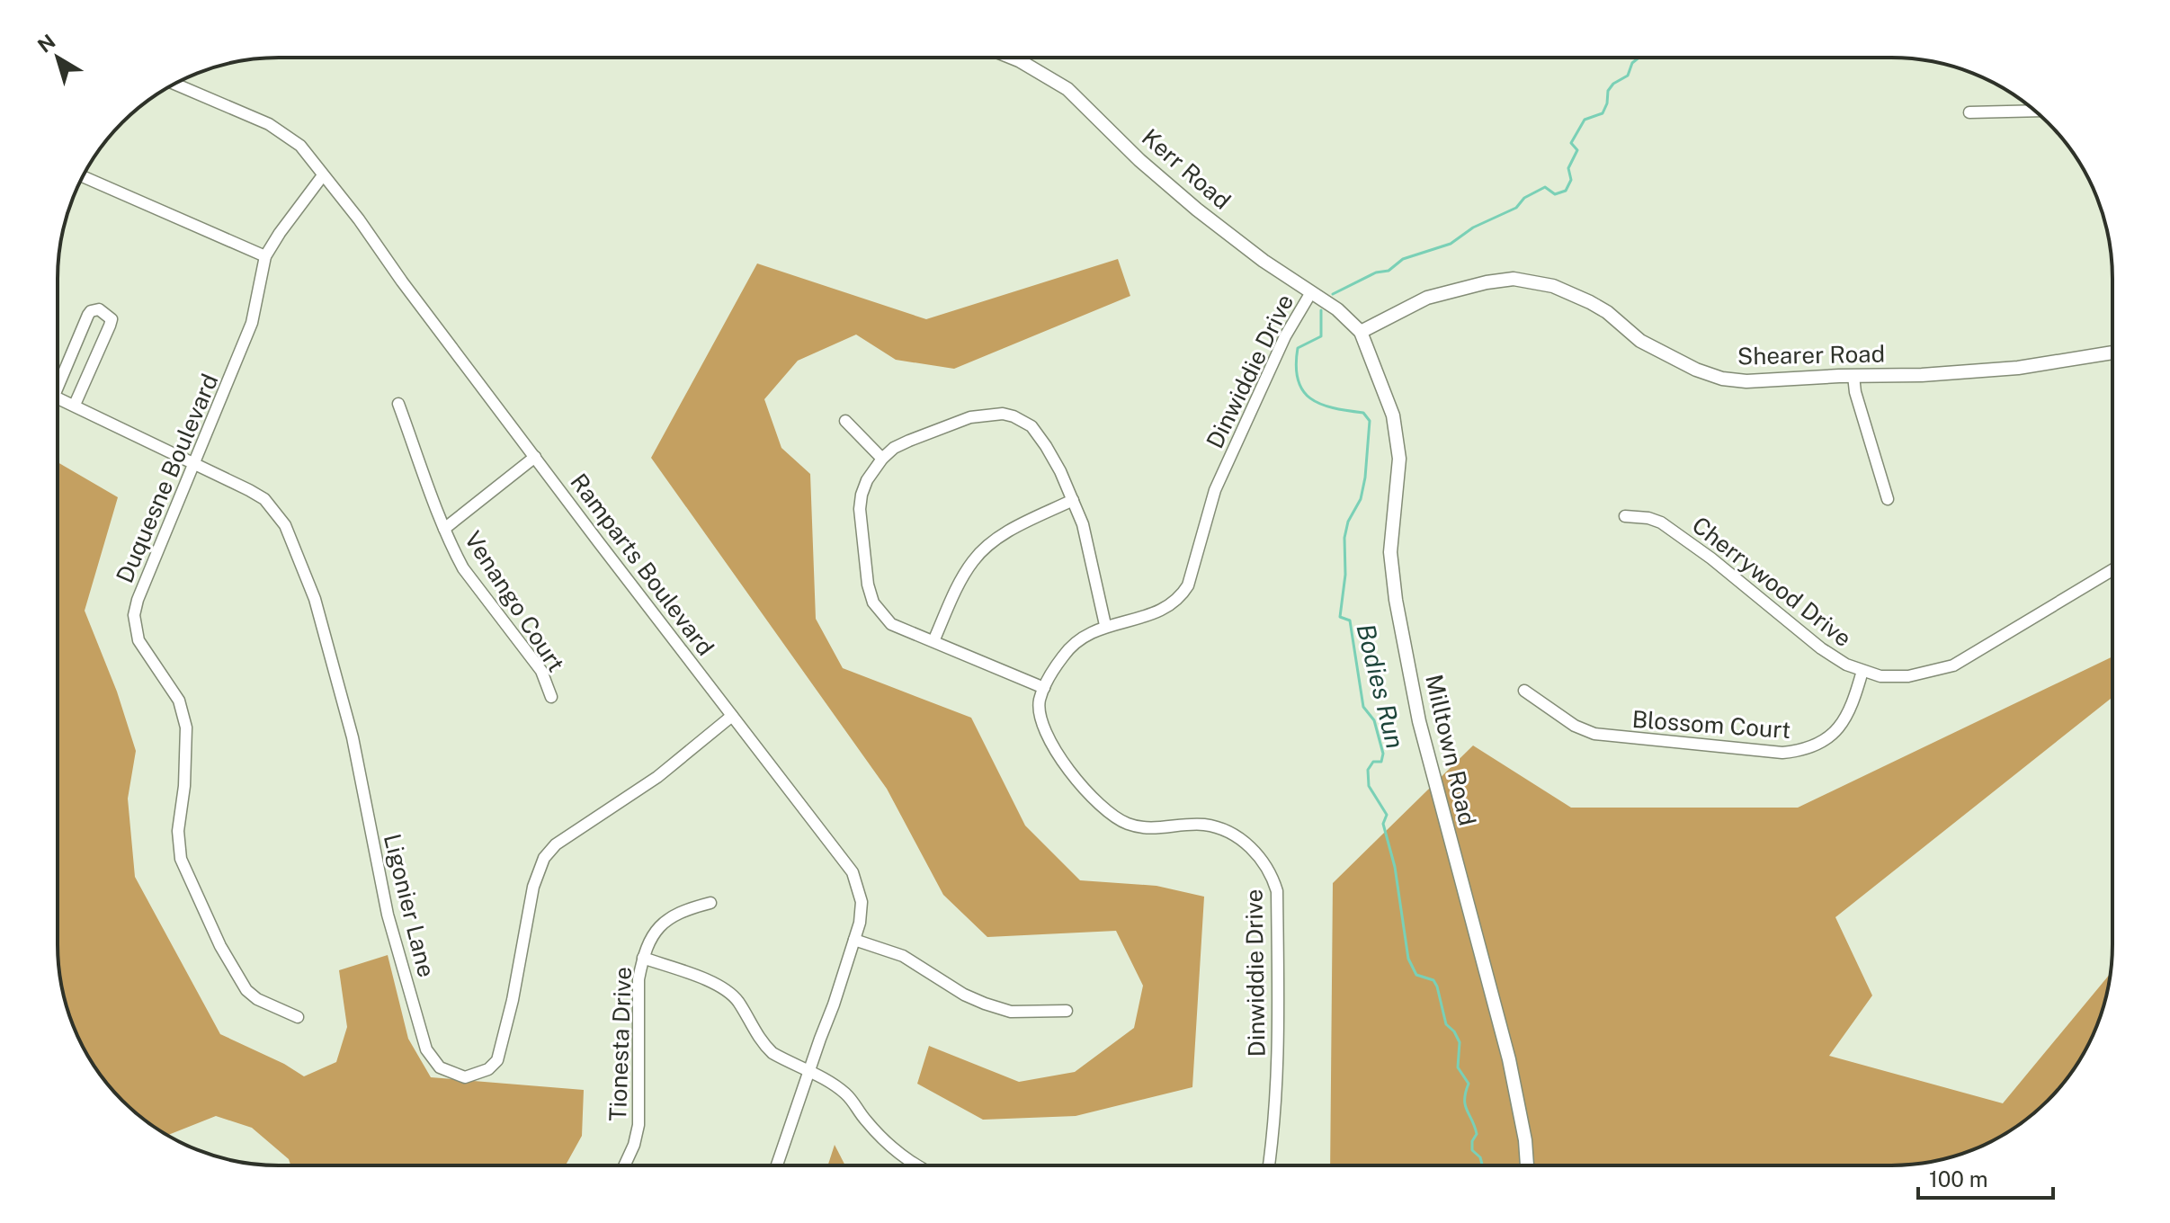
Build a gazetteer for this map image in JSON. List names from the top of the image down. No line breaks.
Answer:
{"streets":{"street":["Kerr Road","Shearer Road","Dinwiddie Drive","Duquesne Boulevard","Ramparts Boulevard","Cherrywood Drive","Venango Court","Blossom Court","Milltown Road","Ligonier Lane","Tionesta Drive"]},"crossings":[["Kerr Road","Shearer Road"],["Kerr Road","Dinwiddie Drive"],["Kerr Road","Milltown Road"],["Shearer Road","Milltown Road"],["Duquesne Boulevard","Ramparts Boulevard"],["Duquesne Boulevard","Ligonier Lane"],["Ramparts Boulevard","Venango Court"],["Ramparts Boulevard","Ligonier Lane"],["Cherrywood Drive","Blossom Court"]],"water":["Bodies Run"],"scale_bar":"100 m","north":"top left"}
